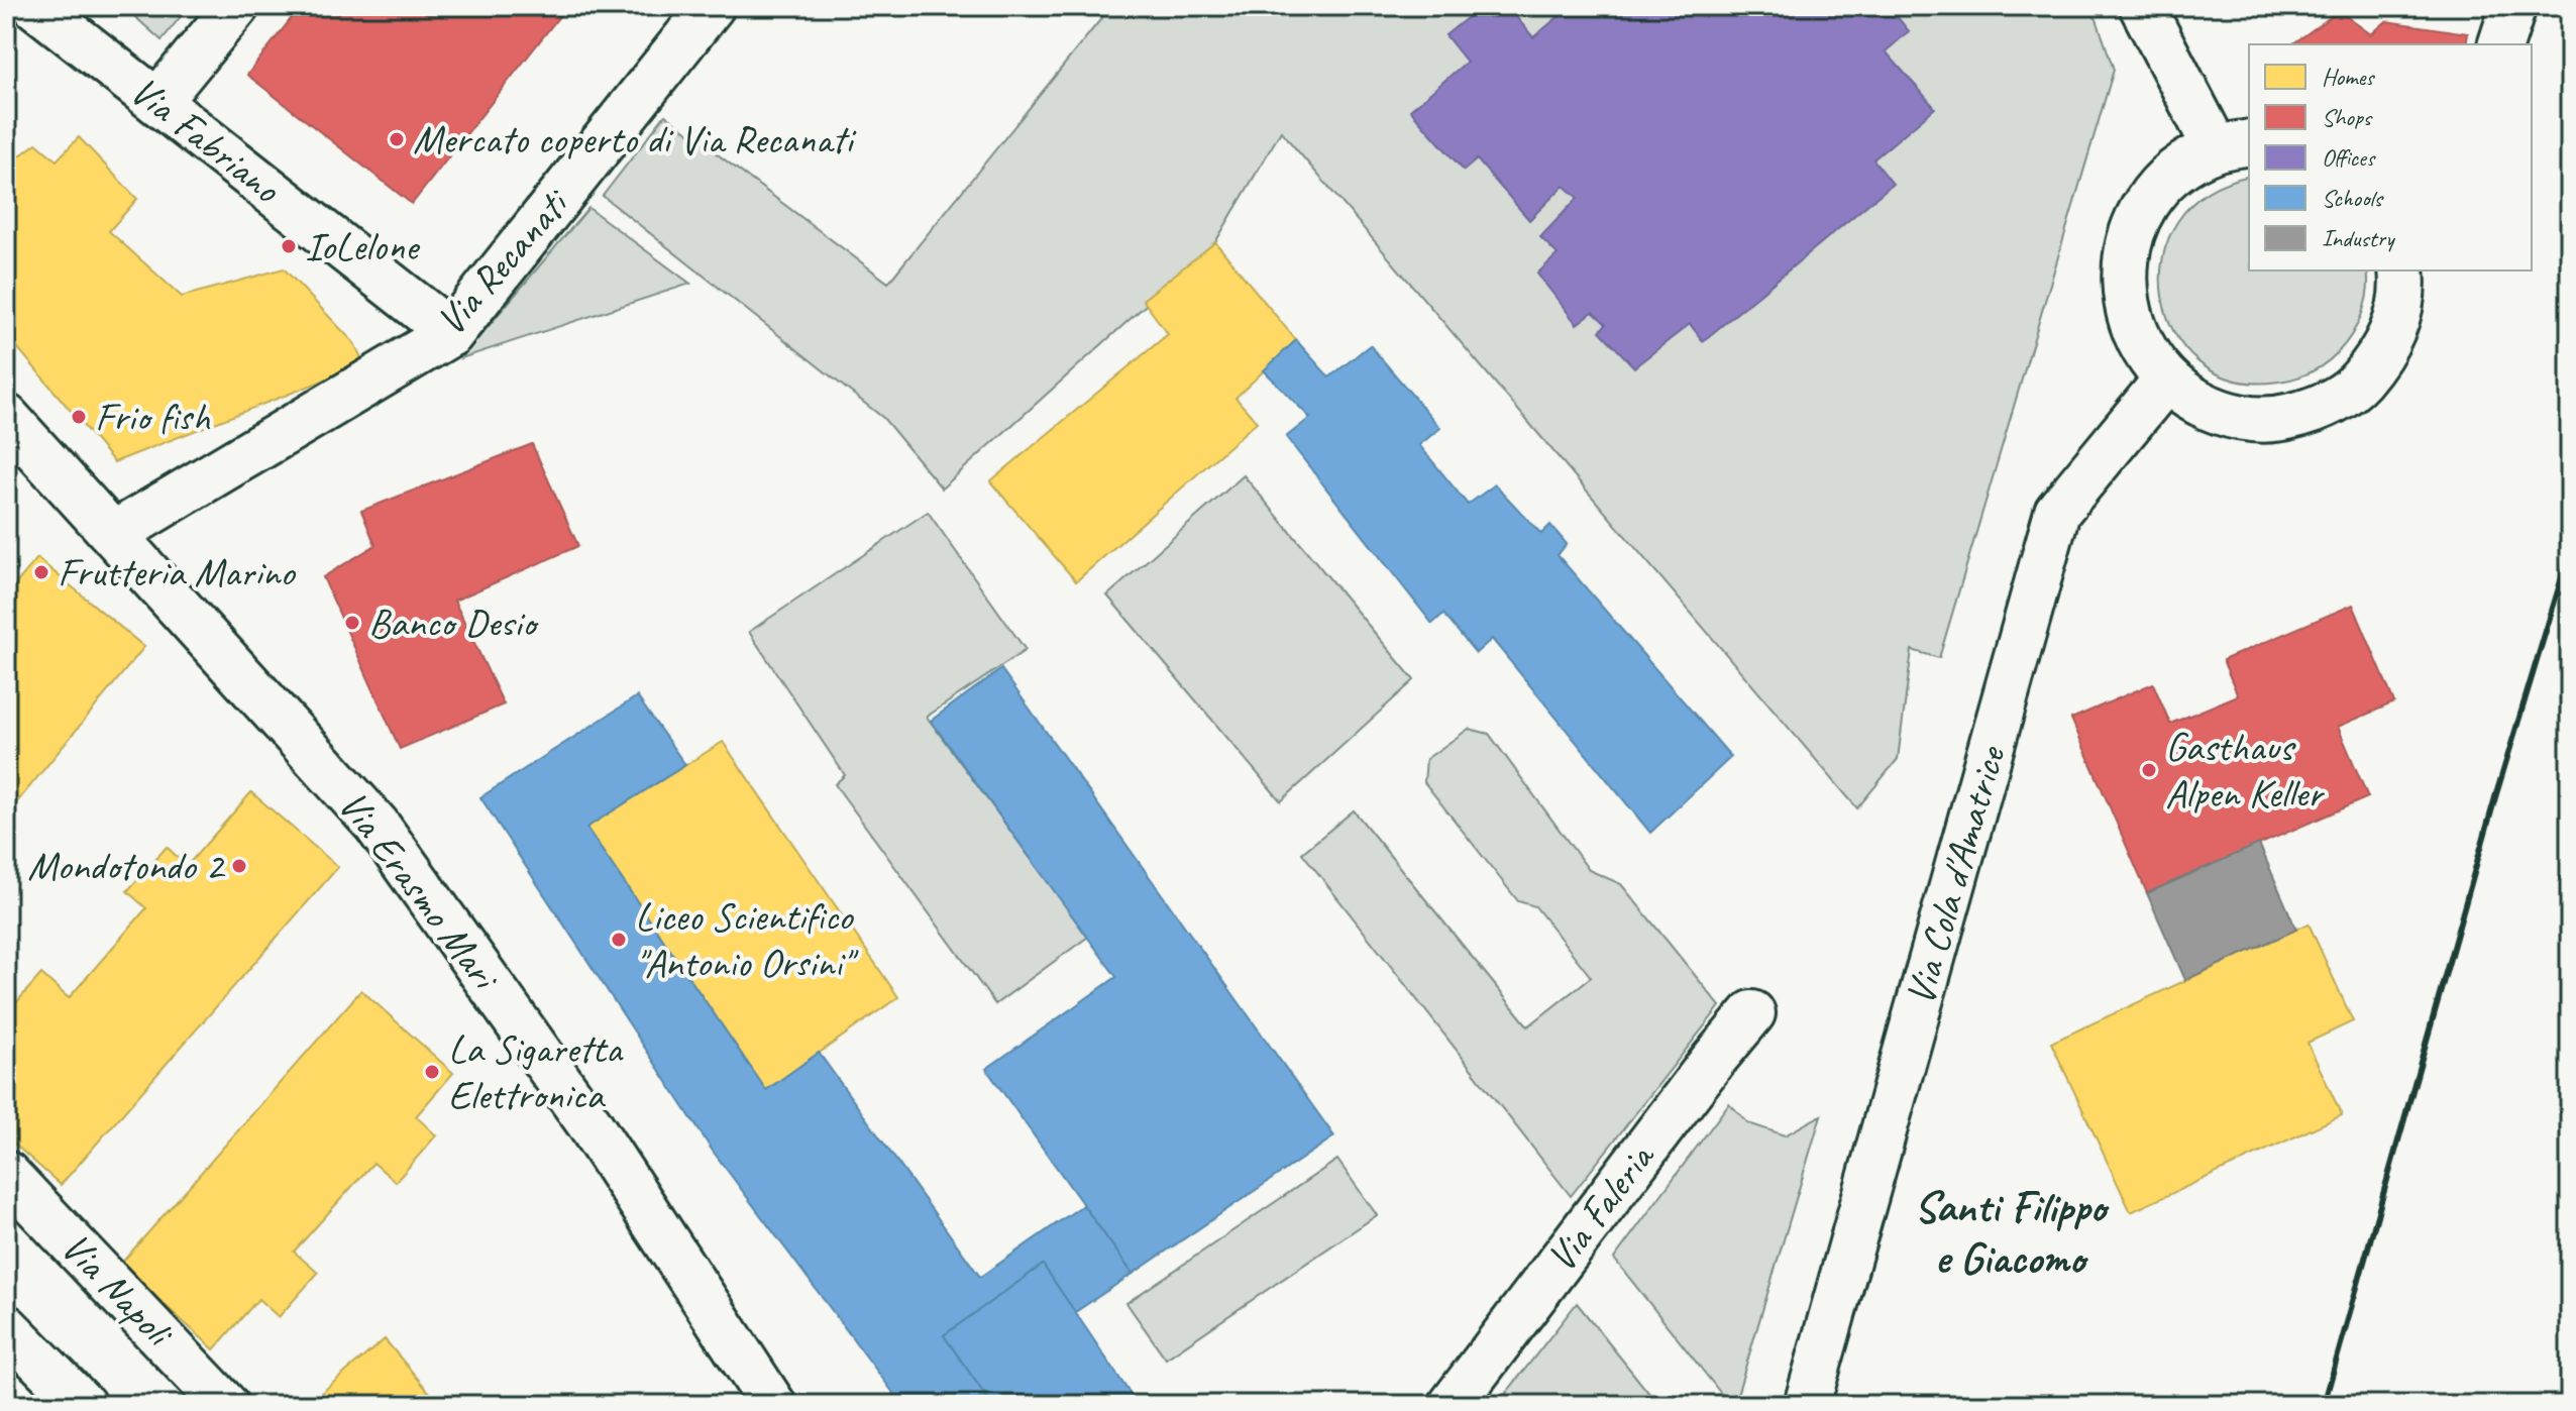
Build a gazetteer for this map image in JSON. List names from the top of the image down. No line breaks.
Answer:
{"streets":{"street":["Via Fabriano","Via Recanati","Via Cola d'Amatrice","Via Erasmo Mari","Via Faleria","Via Napoli"]},"crossings":[["Via Fabriano","Via Recanati"],["Via Recanati","Via Erasmo Mari"]],"districts":["Santi Filippo e Giacomo"],"places":["Mercato coperto di Via Recanati","IoLelone","Frio fish","Frutteria Marino","Banco Desio","Gasthaus Alpen Keller","Mondotondo 2","Liceo Scientifico \"Antonio Orsini\"","La Sigaretta Elettronica"],"legend":["Homes","Shops","Offices","Schools","Industry"]}
